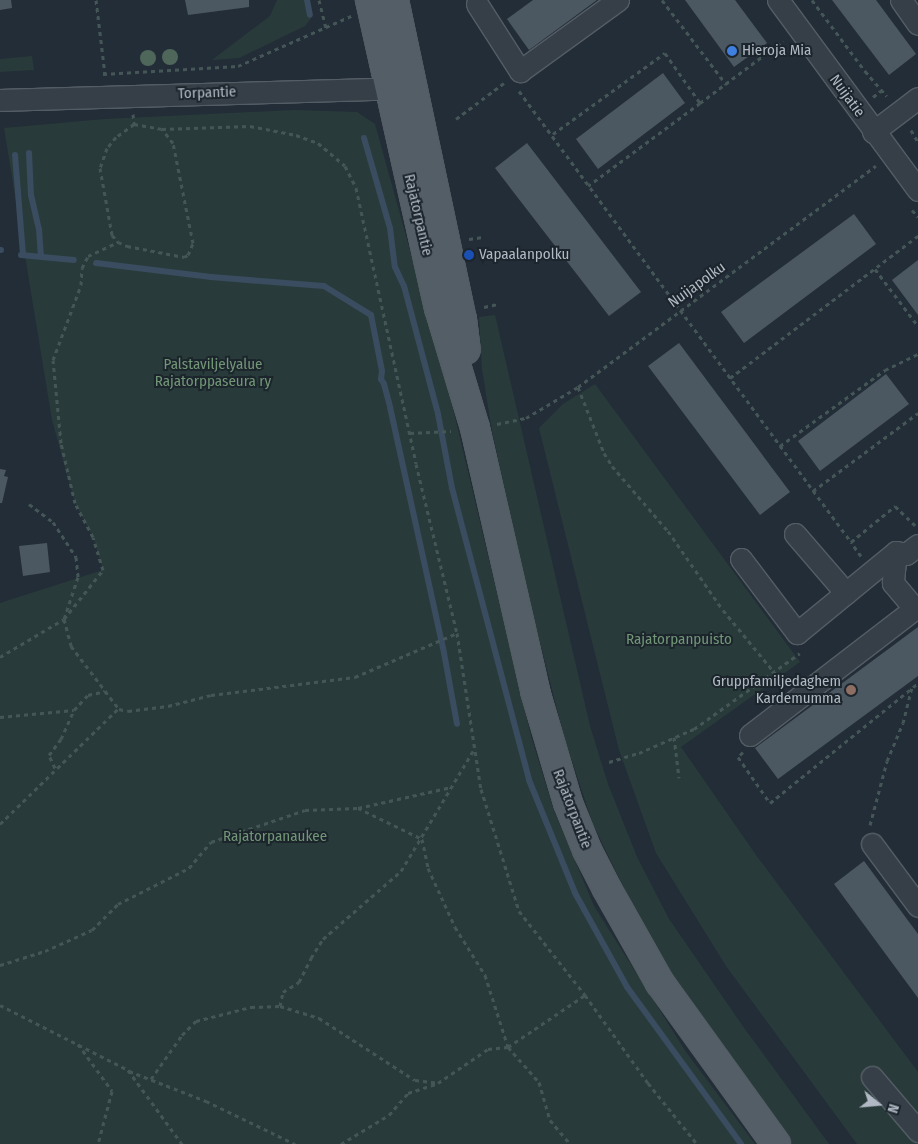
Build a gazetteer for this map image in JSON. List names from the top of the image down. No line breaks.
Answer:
{"streets":{"main road":["Rajatorpantie"],"street":["Torpantie","Nuijatie"],"path":["Nuijapolku"]},"crossings":[["Torpantie","Rajatorpantie"]],"parks":["Palstaviljelyalue Rajatorppaseura ry","Rajatorpanpuisto","Rajatorpanaukee"],"places":["Hieroja Mia","Vapaalanpolku","Gruppfamiljedaghem Kardemumma"],"north":"right"}
